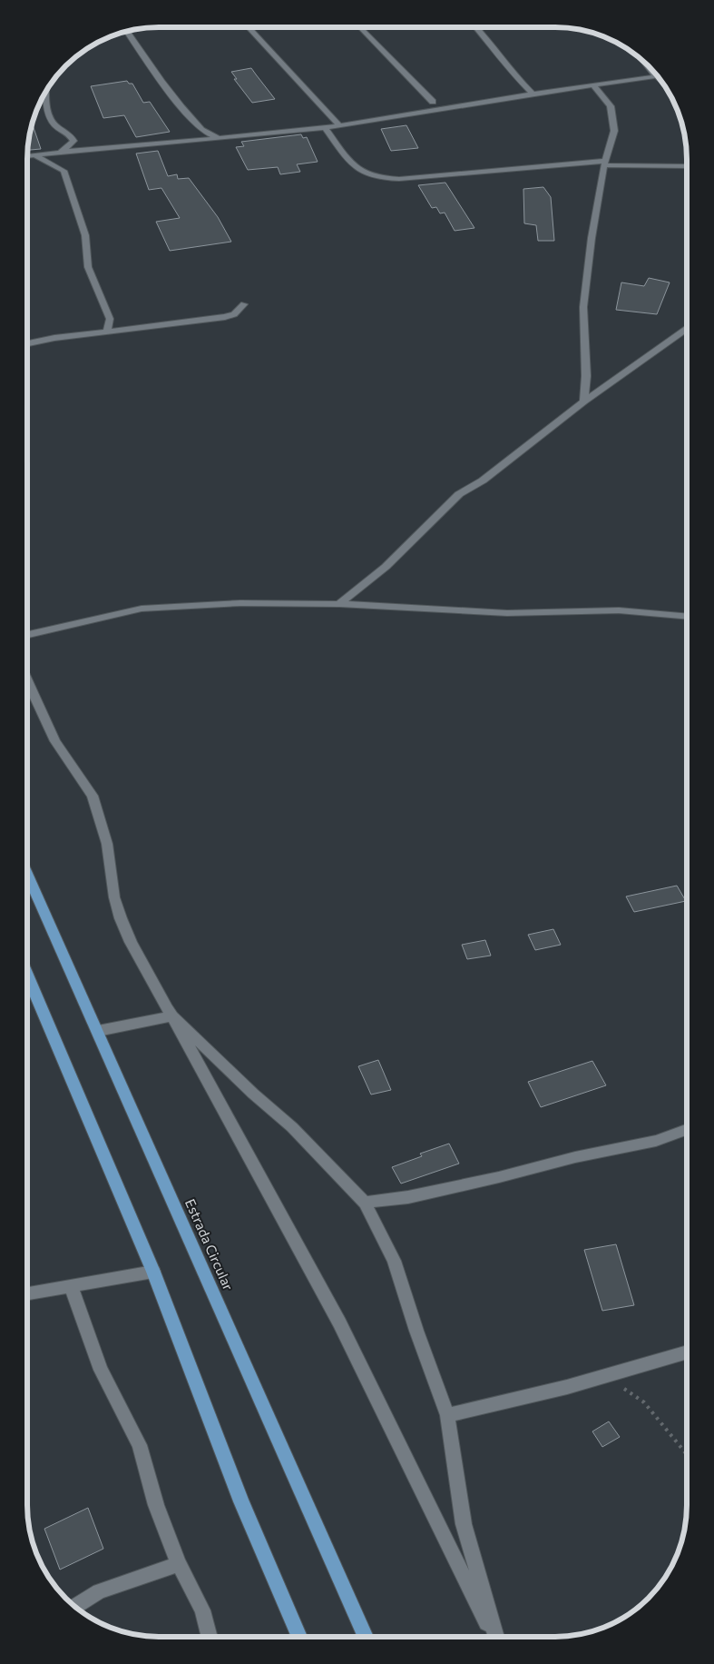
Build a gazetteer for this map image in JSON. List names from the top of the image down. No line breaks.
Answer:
{"streets":{"main road":["Estrada Circular"]}}
